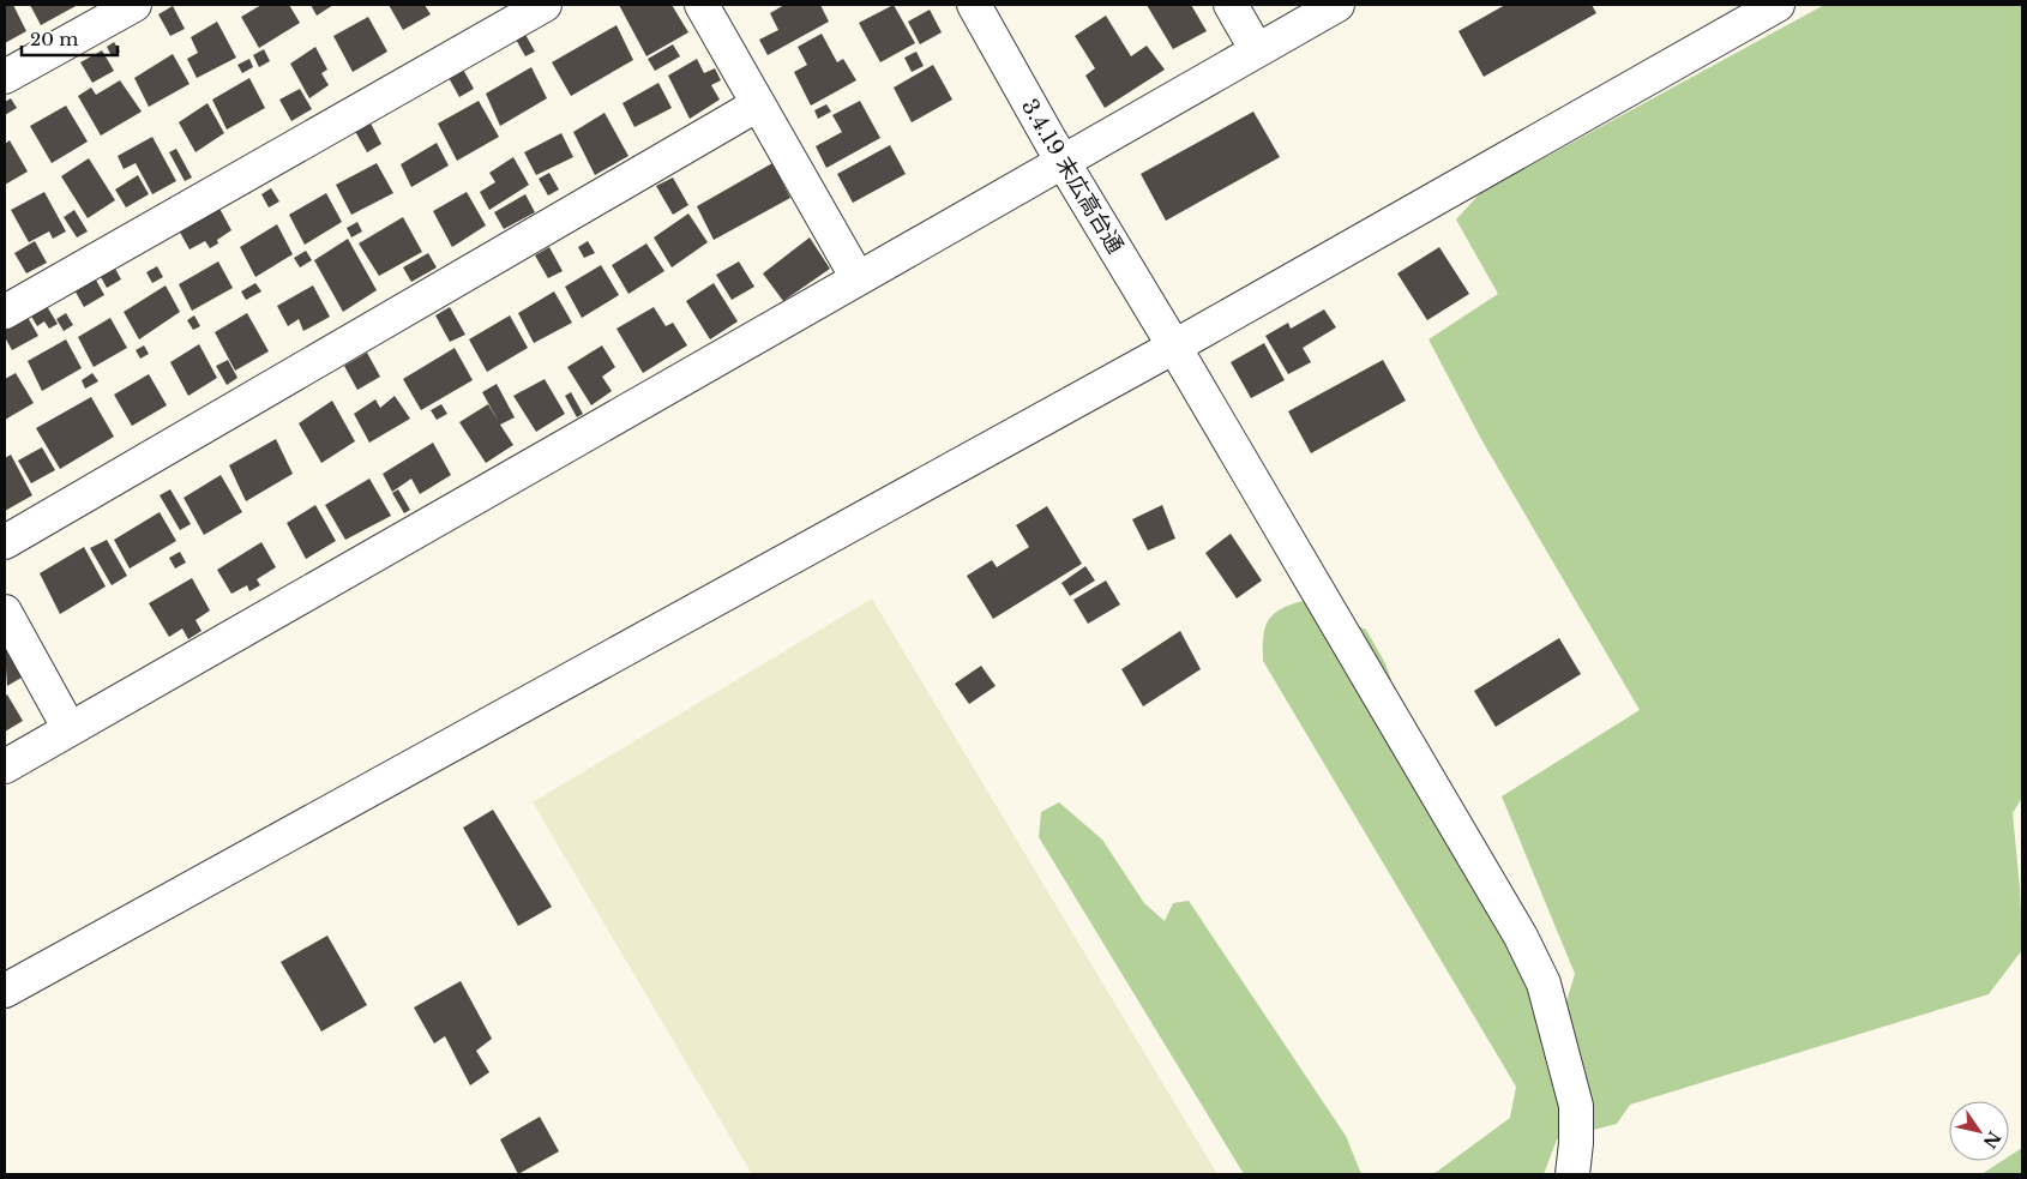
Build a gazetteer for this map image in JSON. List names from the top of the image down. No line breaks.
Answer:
{"streets":{"street":["3.4.19 末広高台通"]},"scale_bar":"20 m","north":"bottom right"}
